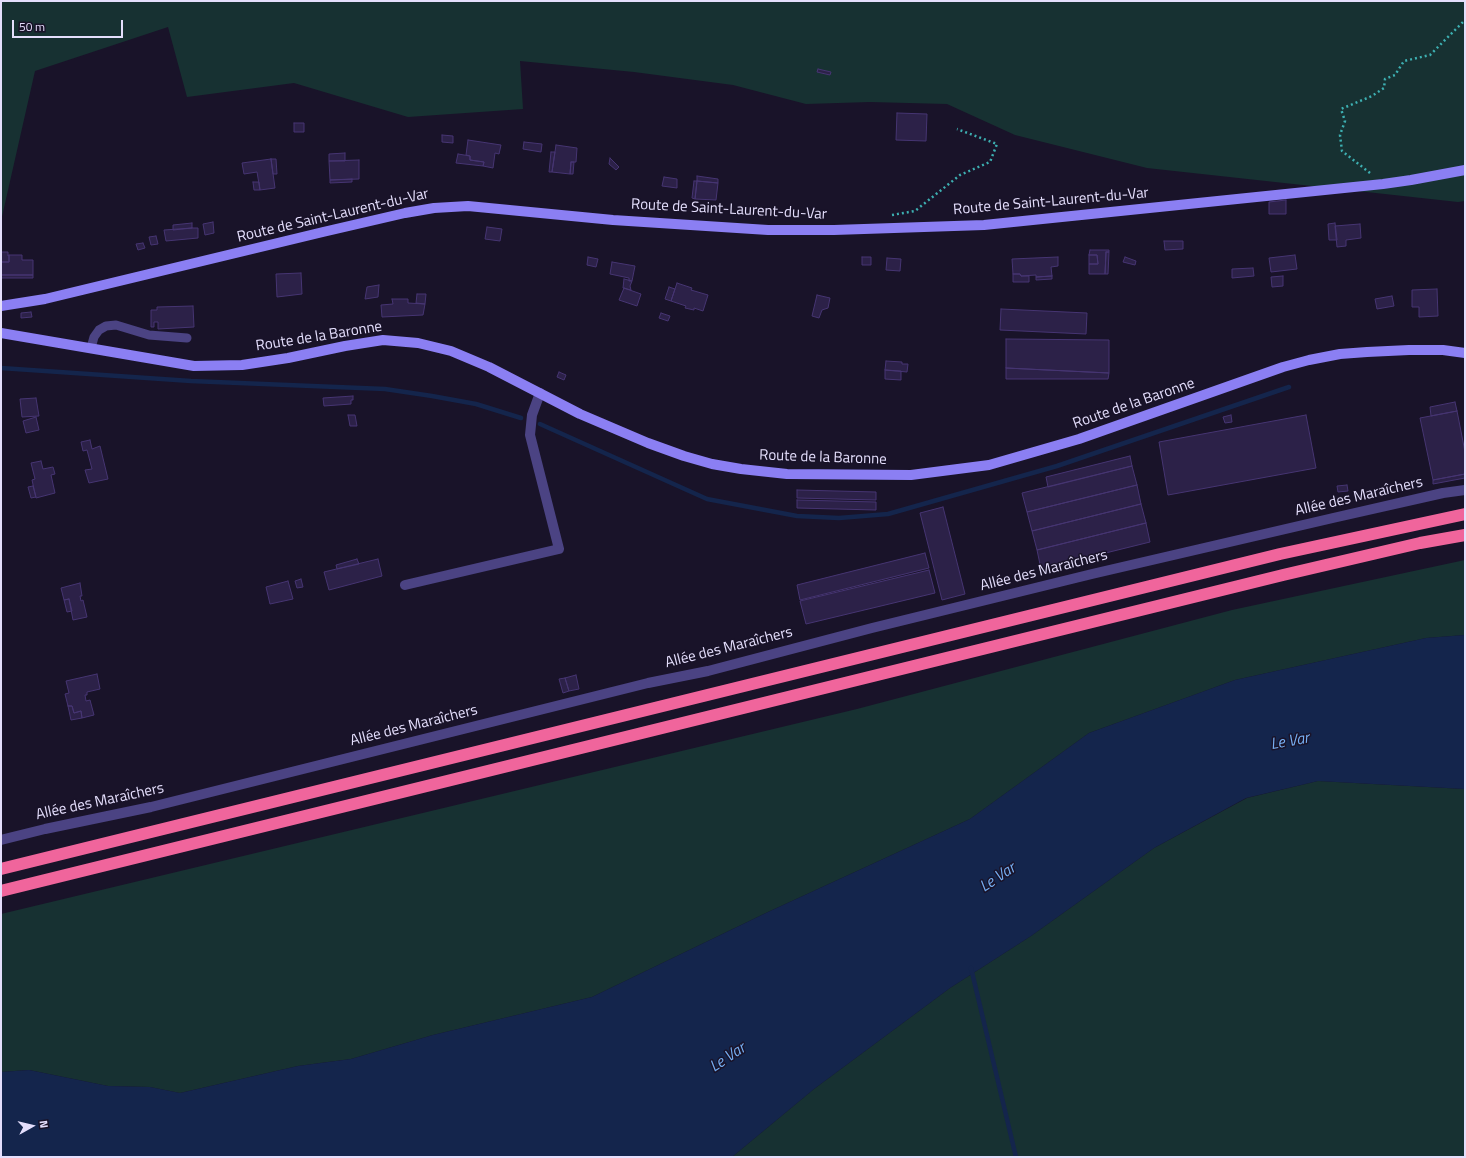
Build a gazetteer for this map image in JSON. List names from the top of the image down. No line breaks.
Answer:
{"streets":{"main road":["Route de Saint-Laurent-du-Var","Route de la Baronne"],"street":["Allée des Maraîchers"]},"water":["Le Var"],"scale_bar":"50 m","north":"right"}
